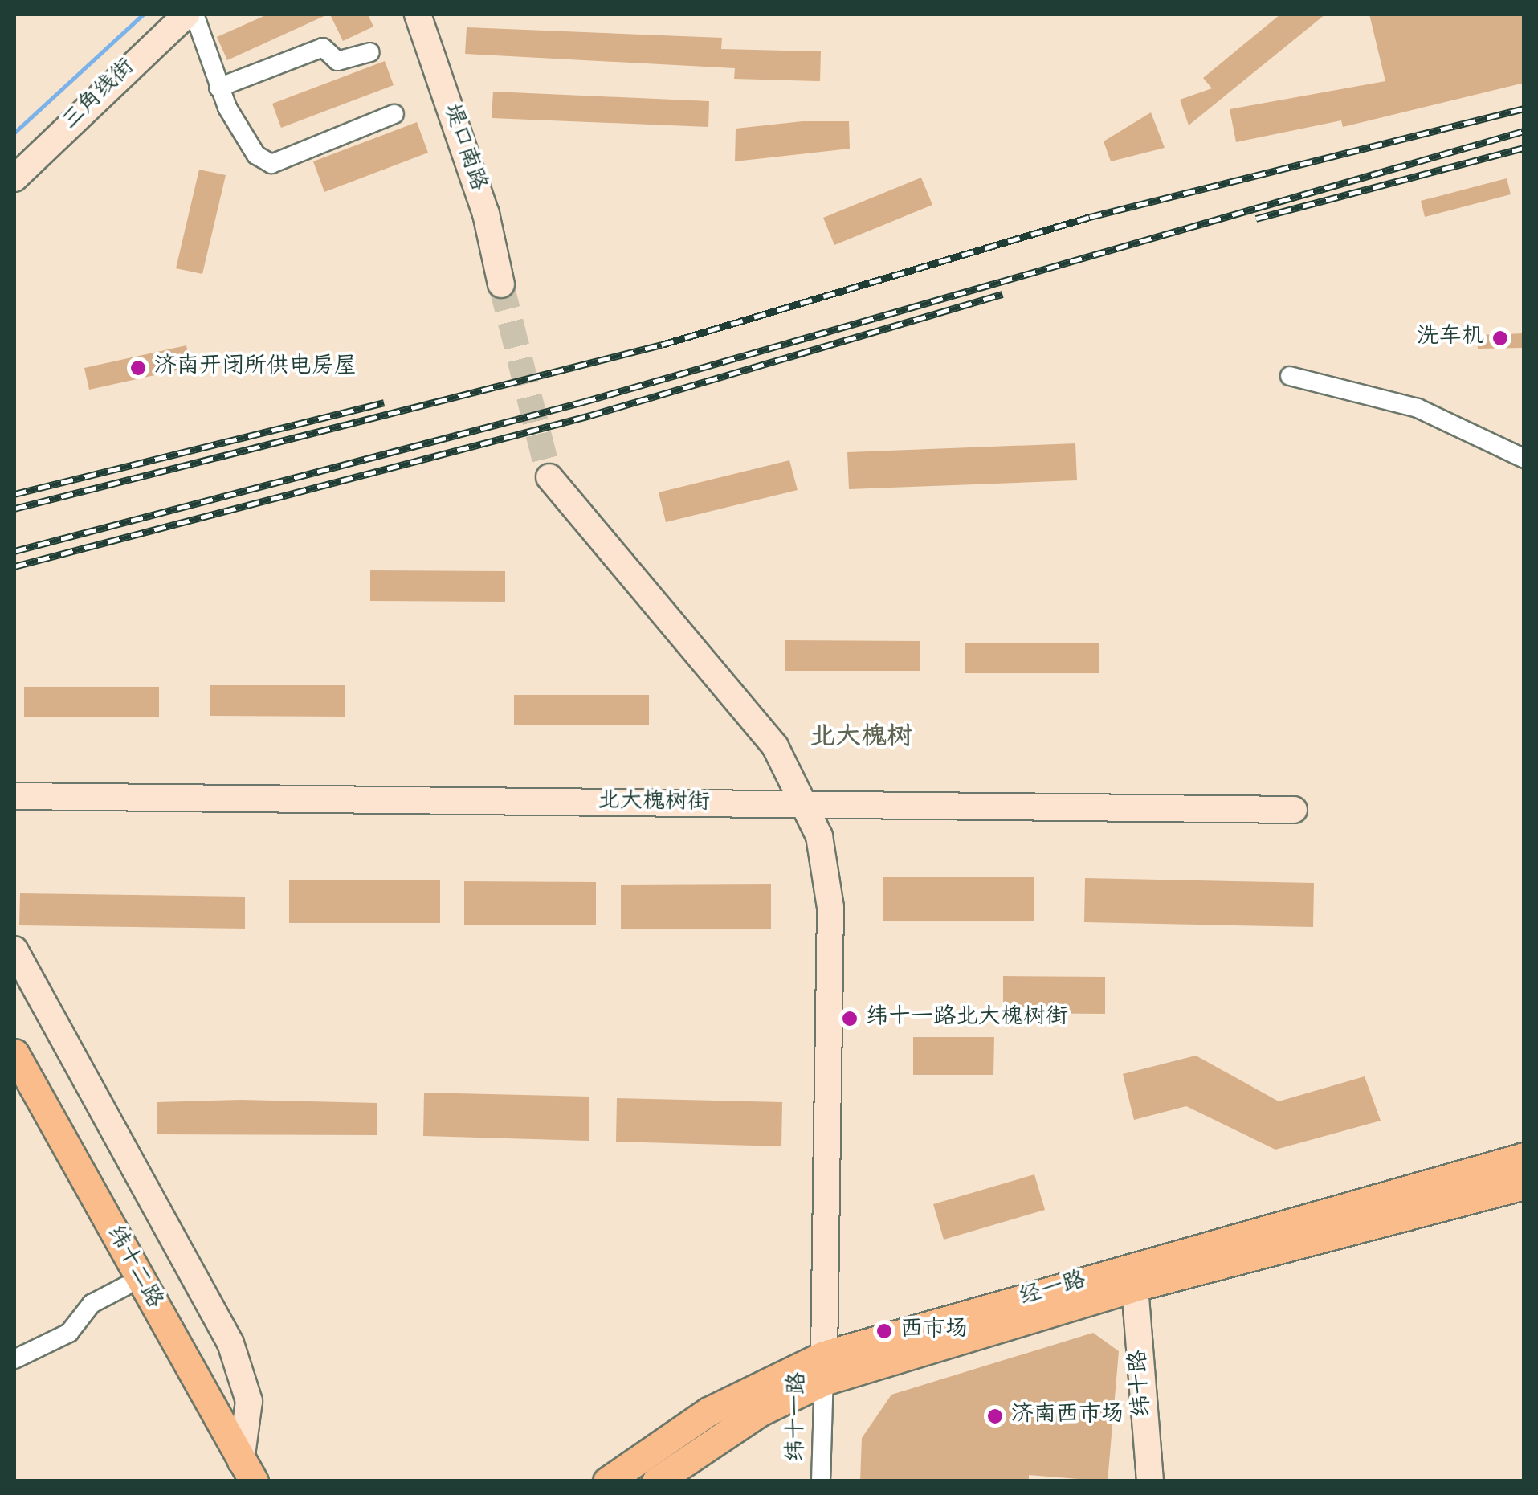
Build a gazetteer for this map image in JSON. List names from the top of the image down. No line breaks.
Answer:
{"streets":{"main road":["纬十二路","经一路"],"street":["三角线街","堤口南路","北大槐树街","纬十路","纬十一路"]},"crossings":[["经一路","纬十路"],["经一路","纬十一路"]],"districts":["北大槐树"],"places":["洗车机","济南开闭所供电房屋","纬十一路北大槐树街","西市场","济南西市场"]}
